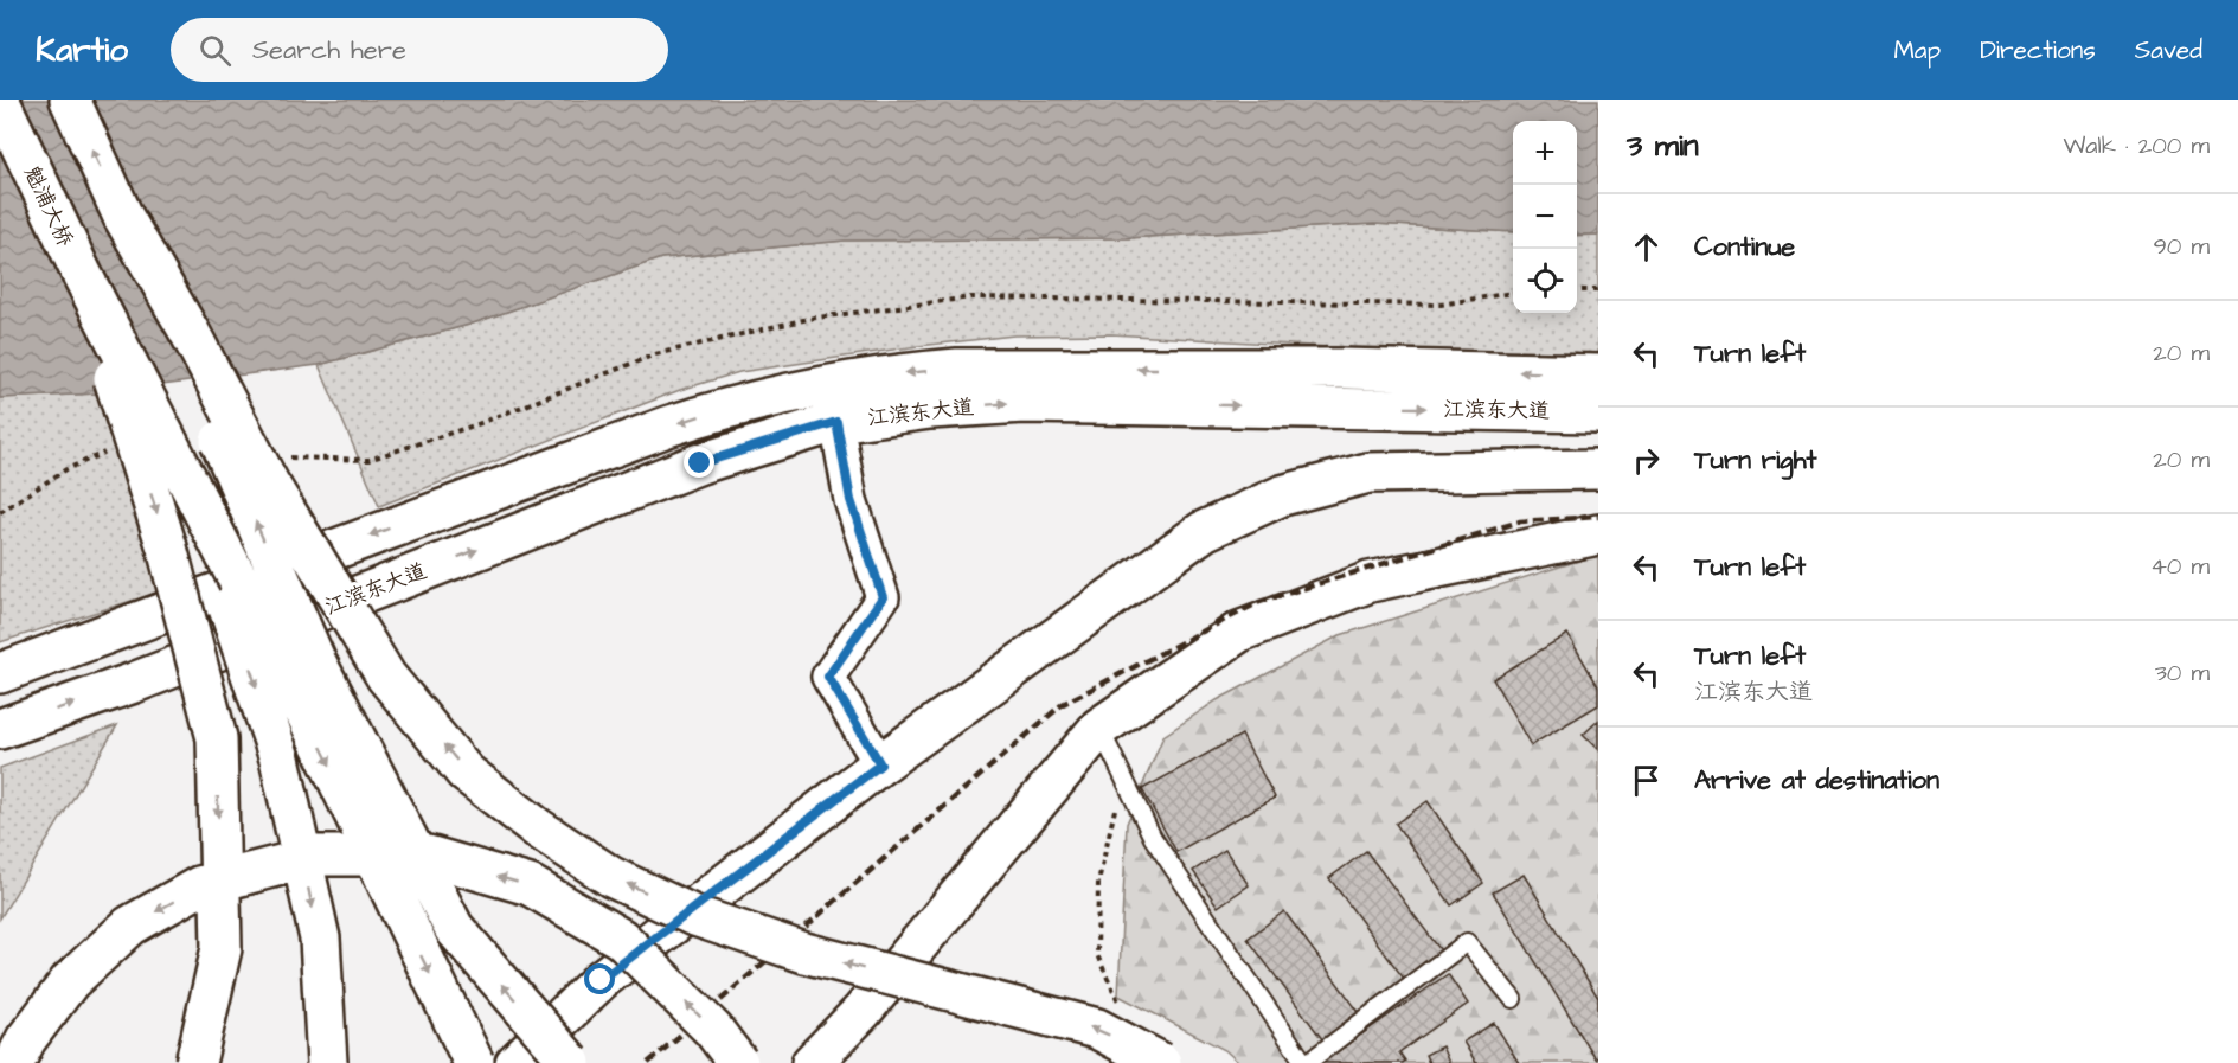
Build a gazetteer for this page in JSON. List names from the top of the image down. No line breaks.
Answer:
{"streets":{"main road":["魁浦大桥","江滨东大道"]},"page":{"header":"Kartio","search":"Search here","nav":["Map","Directions","Saved"],"heading":["3 min","Walk · 200 m"],"map_buttons":["+","−"],"list":[["Continue","90 m"],["Turn left","20 m"],["Turn right","20 m"],["Turn left","40 m"],["Turn left","江滨东大道","30 m"],"Arrive at destination"]}}
